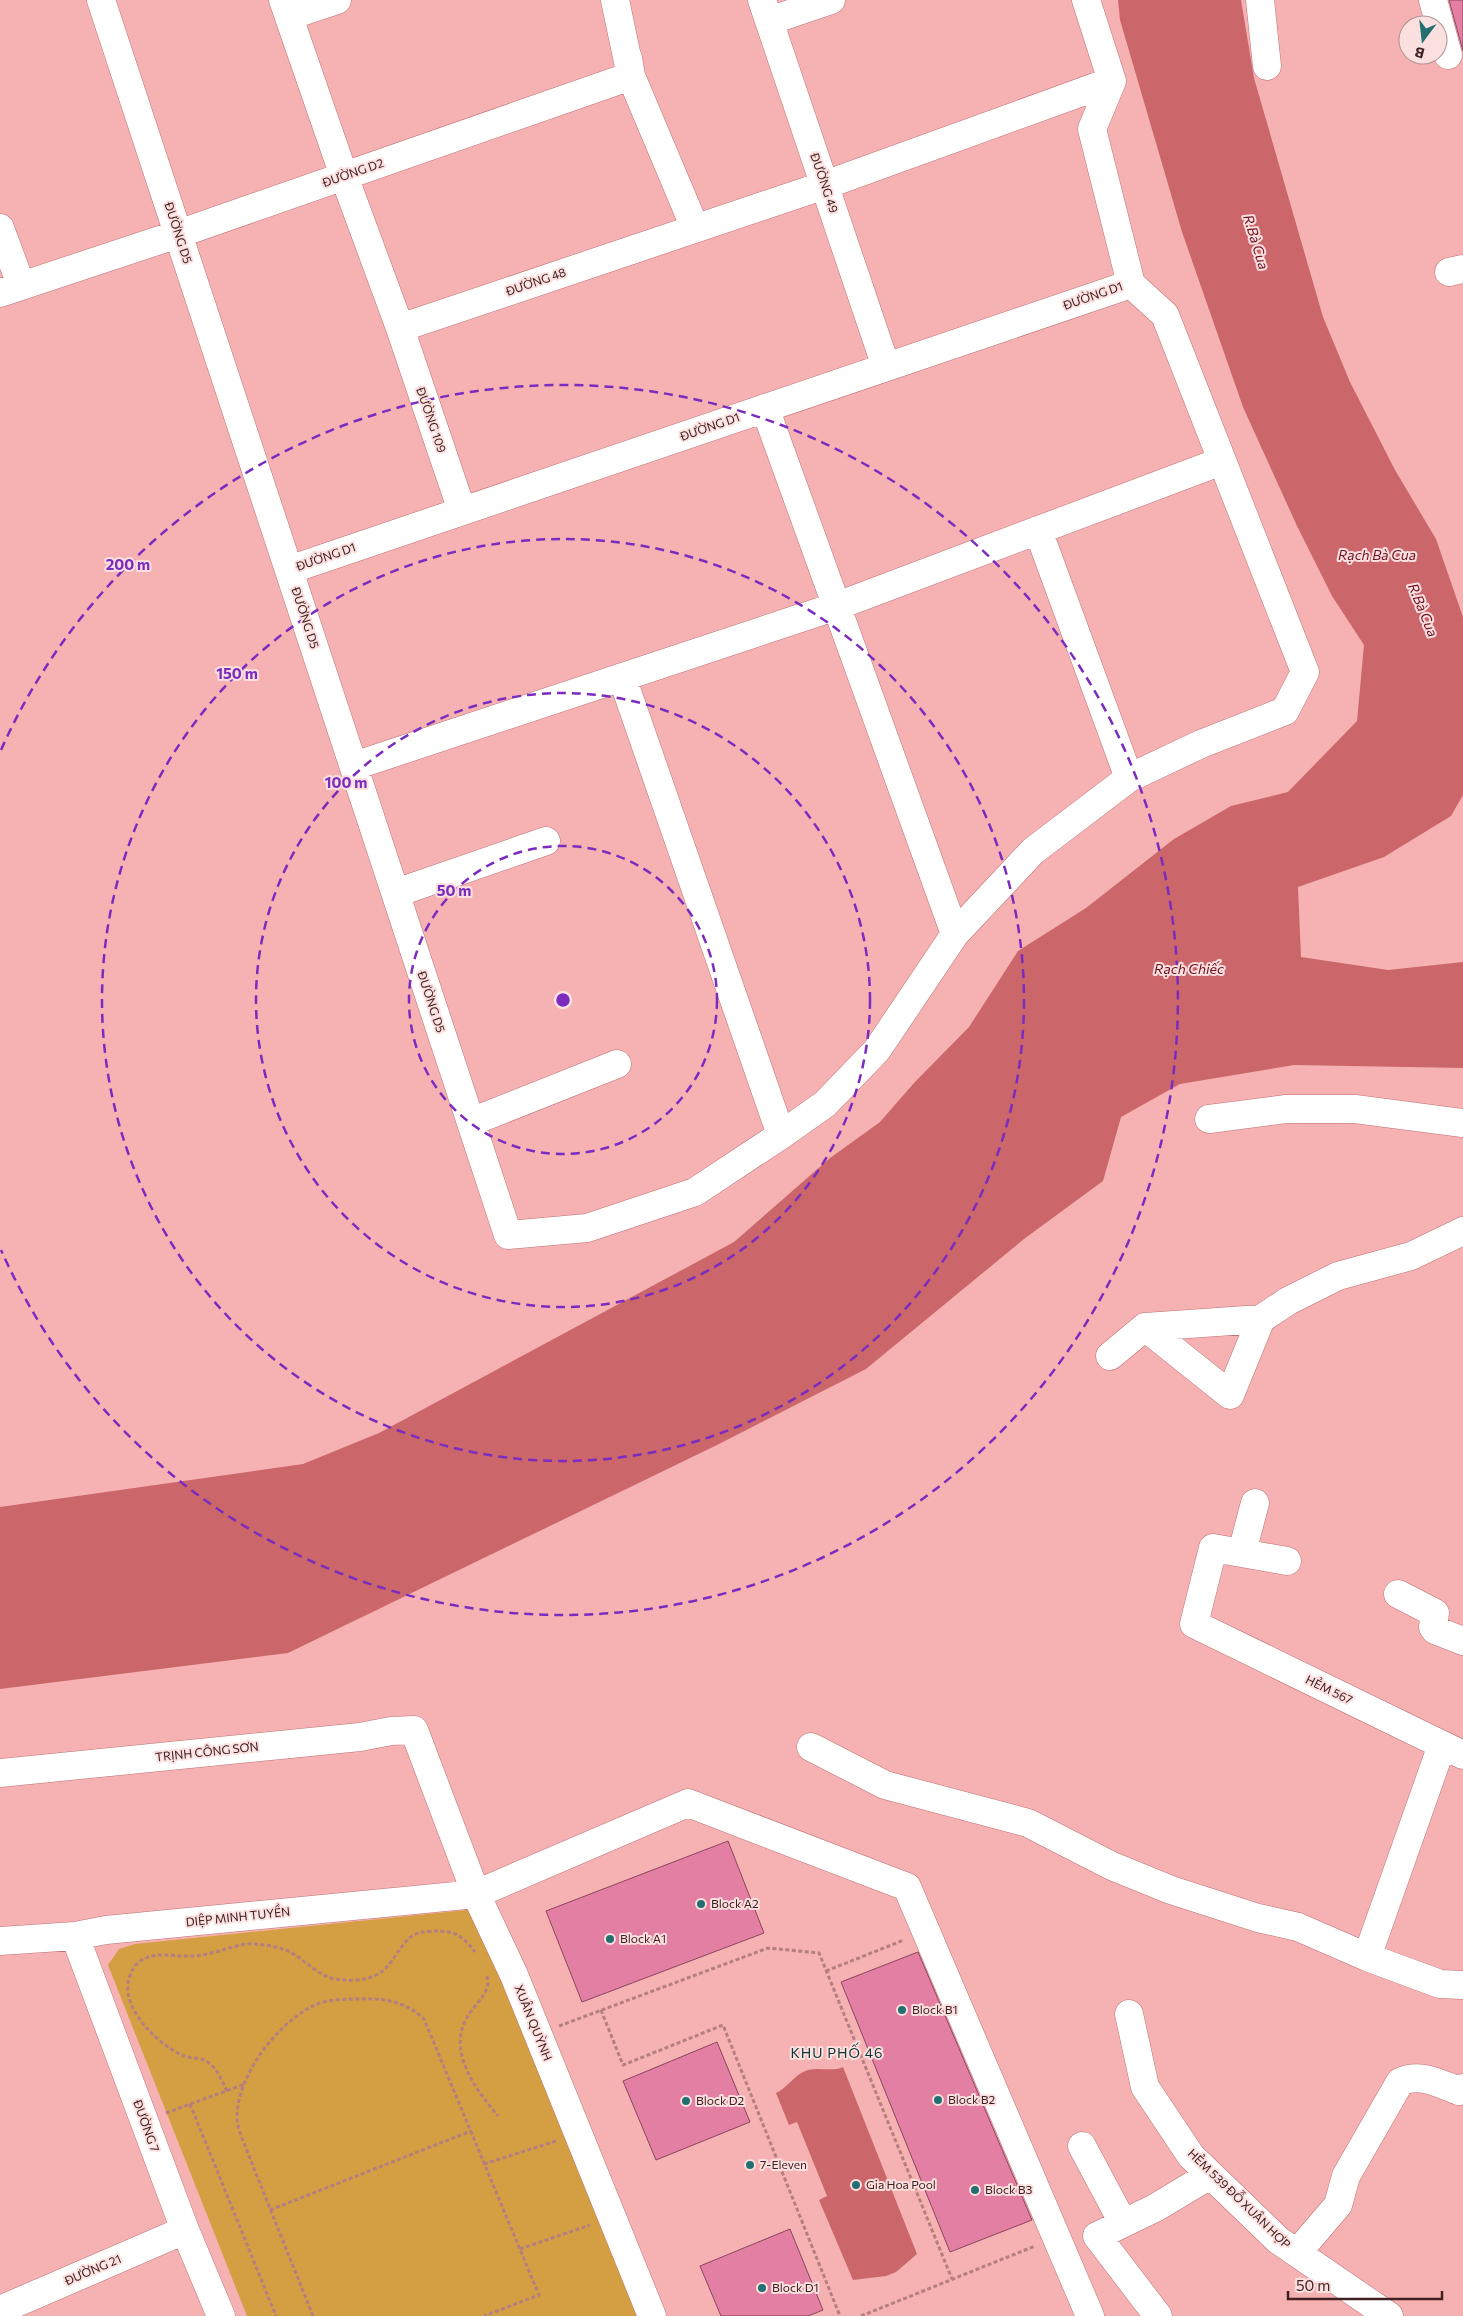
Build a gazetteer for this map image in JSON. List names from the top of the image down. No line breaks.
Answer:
{"streets":{"street":["ĐƯỜNG D2","ĐƯỜNG 49","ĐƯỜNG D5","ĐƯỜNG 48","ĐƯỜNG D1","ĐƯỜNG 109","HẺM 567","TRỊNH CÔNG SƠN","DIỆP MINH TUYỀN","XUÂN QUỲNH","ĐƯỜNG 7","HẺM 539 ĐỖ XUÂN HỢP","ĐƯỜNG 21"]},"crossings":[["ĐƯỜNG D2","ĐƯỜNG D5"],["ĐƯỜNG 49","ĐƯỜNG 48"],["ĐƯỜNG 49","ĐƯỜNG D1"],["ĐƯỜNG D5","ĐƯỜNG D1"],["ĐƯỜNG 48","ĐƯỜNG 109"],["ĐƯỜNG D1","ĐƯỜNG 109"],["TRỊNH CÔNG SƠN","XUÂN QUỲNH"],["DIỆP MINH TUYỀN","XUÂN QUỲNH"],["DIỆP MINH TUYỀN","ĐƯỜNG 7"],["ĐƯỜNG 7","ĐƯỜNG 21"]],"districts":["KHU PHỐ 46"],"water":["R.Bà Cua","Rạch Bà Cua","Rạch Chiếc"],"places":["Block A2","Block A1","Block B1","Block B2","Block D2","7-Eleven","Gia Hoa Pool","Block B3","Block D1"],"scale_bar":"50 m","north":"bottom","rings":["200 m","150 m","100 m","50 m"]}
